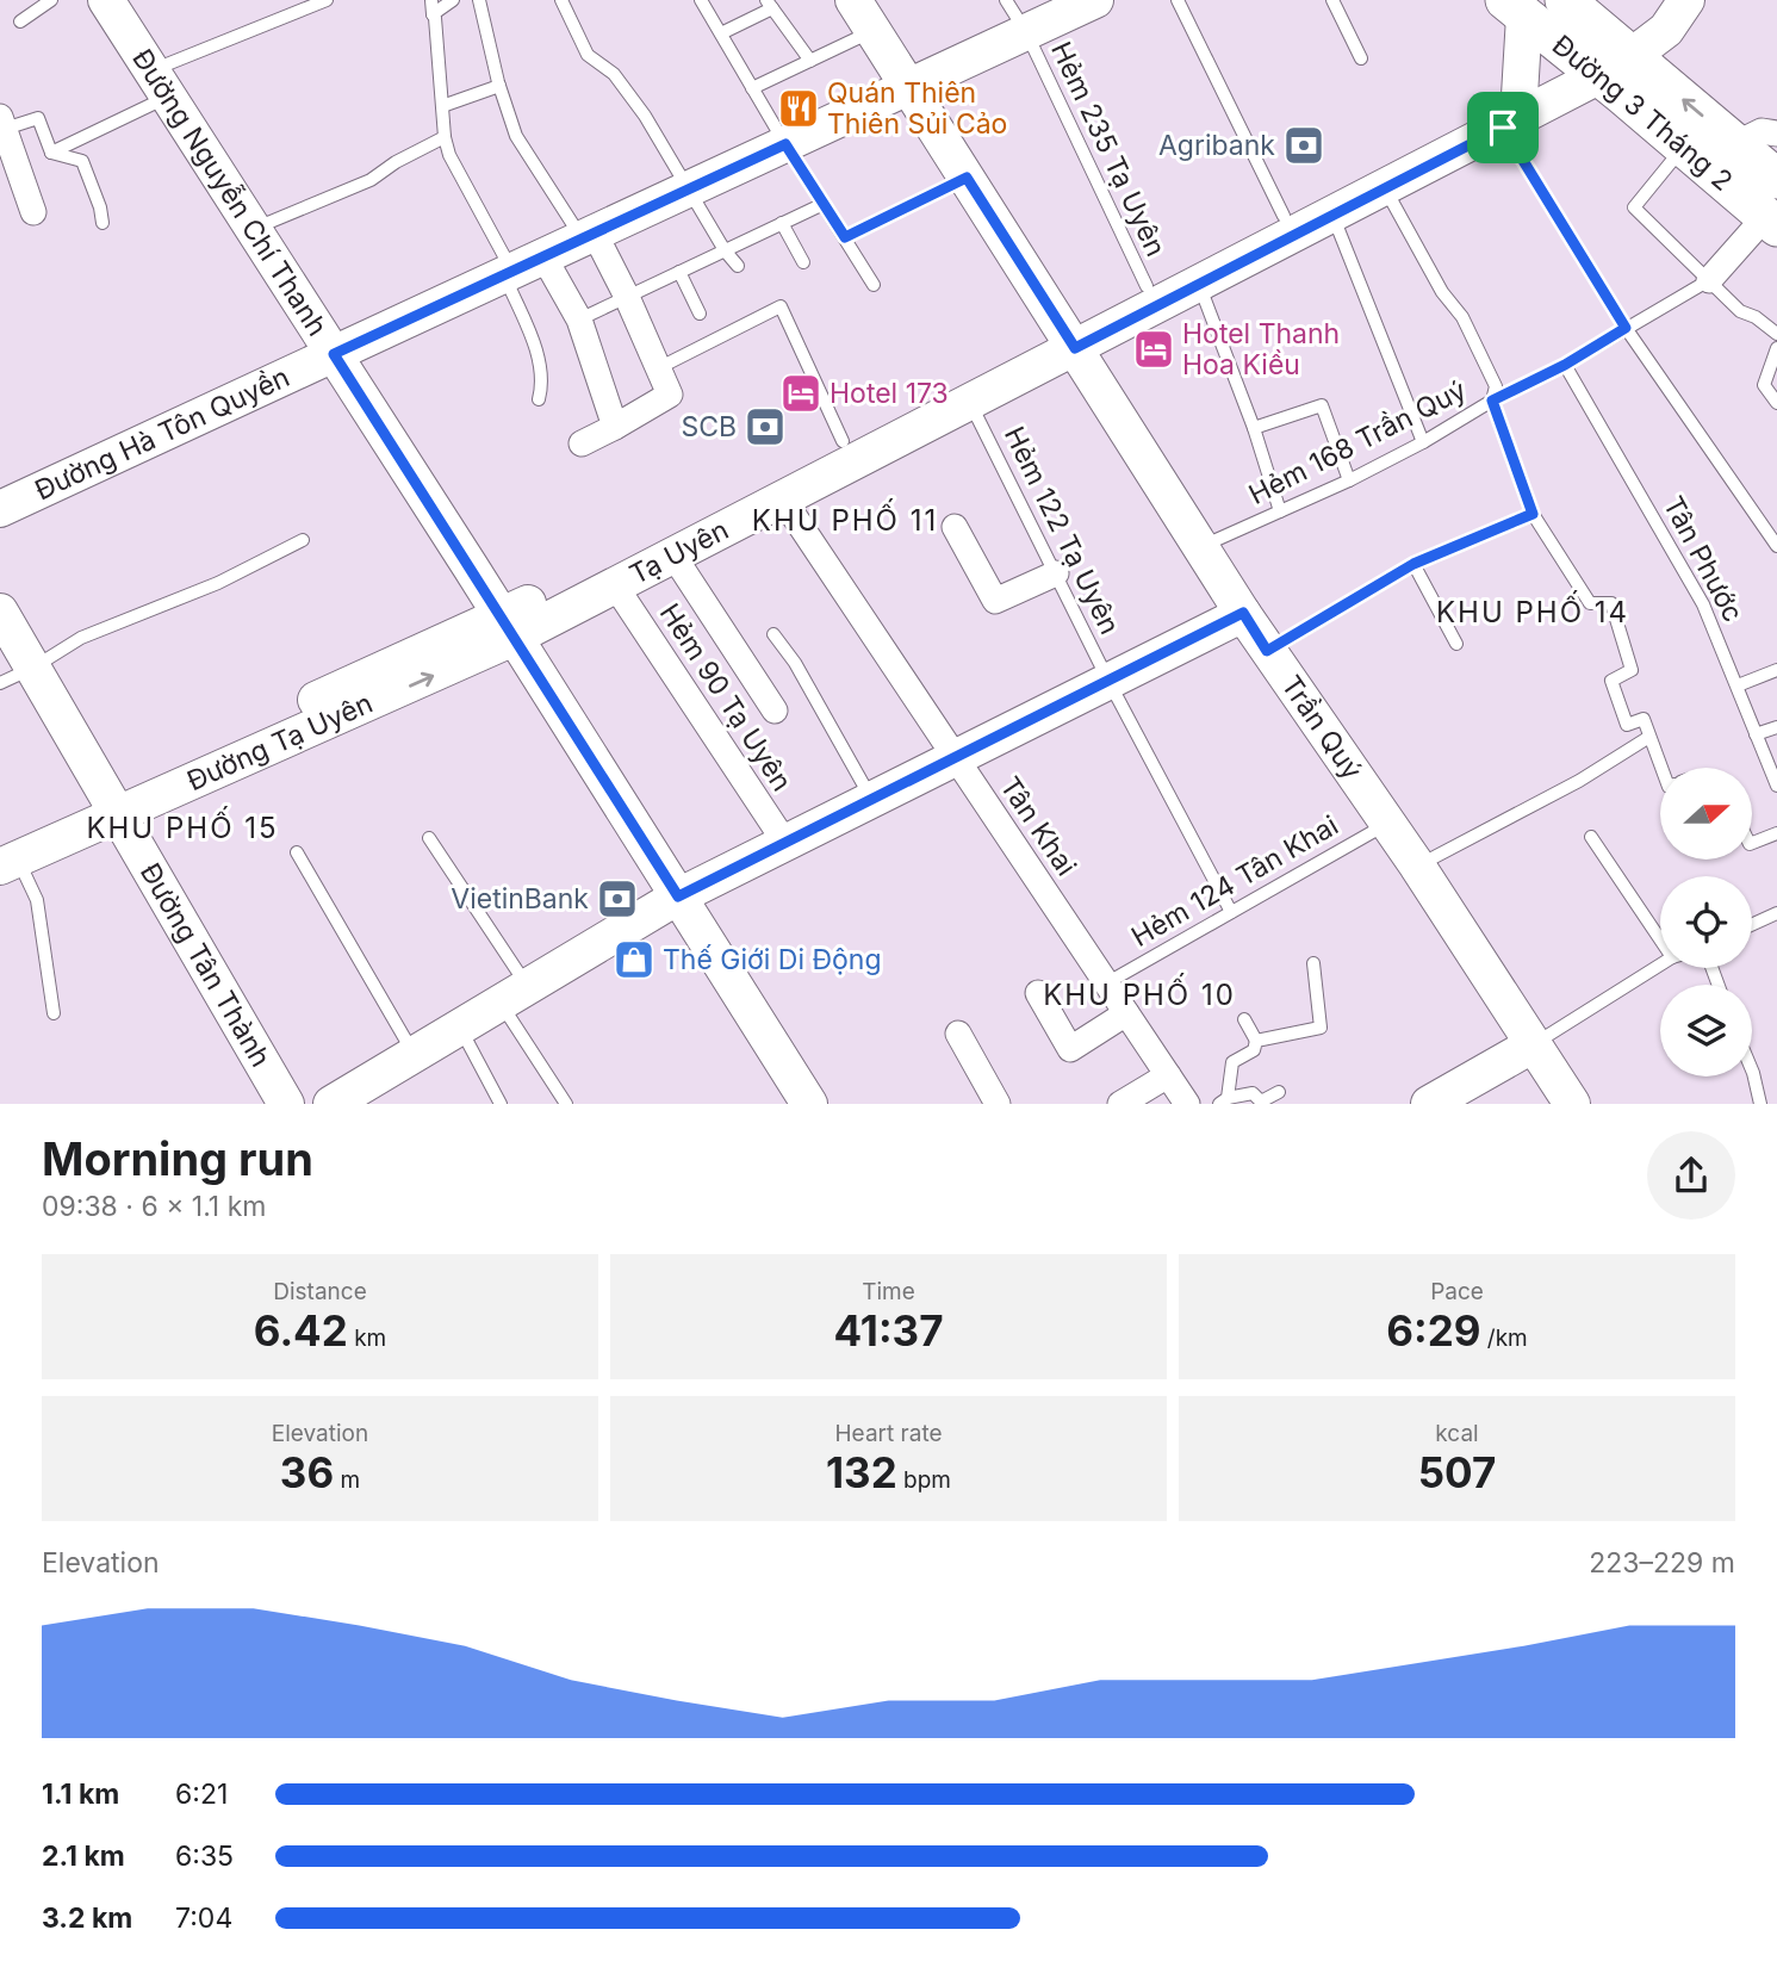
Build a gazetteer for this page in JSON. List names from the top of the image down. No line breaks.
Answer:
{"streets":{"main road":["Đường 3 Tháng 2","Đường Nguyễn Chí Thanh","Đường Hà Tôn Quyền","Tạ Uyên","Trần Quý","Đường Tạ Uyên","Đường Tân Thành"],"street":["Hẻm 90 Tạ Uyên","Tân Khai"],"lane":["Hẻm 235 Tạ Uyên","Hẻm 168 Trần Quý","Hẻm 122 Tạ Uyên","Tân Phước","Hẻm 124 Tân Khai"]},"crossings":[["Đường 3 Tháng 2","Tạ Uyên"],["Hẻm 235 Tạ Uyên","Đường Hà Tôn Quyền"],["Hẻm 235 Tạ Uyên","Tạ Uyên"],["Đường Nguyễn Chí Thanh","Đường Hà Tôn Quyền"],["Đường Nguyễn Chí Thanh","Tạ Uyên"],["Đường Nguyễn Chí Thanh","Đường Tạ Uyên"],["Đường Hà Tôn Quyền","Trần Quý"],["Hẻm 168 Trần Quý","Tân Phước"],["Hẻm 168 Trần Quý","Trần Quý"],["Hẻm 122 Tạ Uyên","Tạ Uyên"],["Hẻm 122 Tạ Uyên","Hẻm 124 Tân Khai"],["Tạ Uyên","Hẻm 90 Tạ Uyên"],["Tạ Uyên","Trần Quý"],["Tạ Uyên","Đường Tạ Uyên"],["Tạ Uyên","Tân Khai"],["Trần Quý","Hẻm 124 Tân Khai"],["Đường Tạ Uyên","Đường Tân Thành"],["Tân Khai","Hẻm 124 Tân Khai"]],"districts":["KHU PHỐ 11","KHU PHỐ 14","KHU PHỐ 15","KHU PHỐ 10"],"places":{"restaurant":["Quán Thiên Thiên Sủi Cảo"],"bank":["Agribank","SCB","VietinBank"],"hotel":["Hotel Thanh Hoa Kiều","Hotel 173"],"shop":["Thế Giới Di Động"]},"north":"right","page":{"heading":["Morning run","09:38 · 6 × 1.1 km"],"stats":[["Distance","6.42 km"],["Time","41:37"],["Pace","6:29 /km"],["Elevation","36 m"],["Heart rate","132 bpm"],["kcal","507"]],"chart":["Elevation","223–229 m"],"list":[{"name":"1.1 km","note":"6:21"},{"name":"2.1 km","note":"6:35"},{"name":"3.2 km","note":"7:04"}]}}
